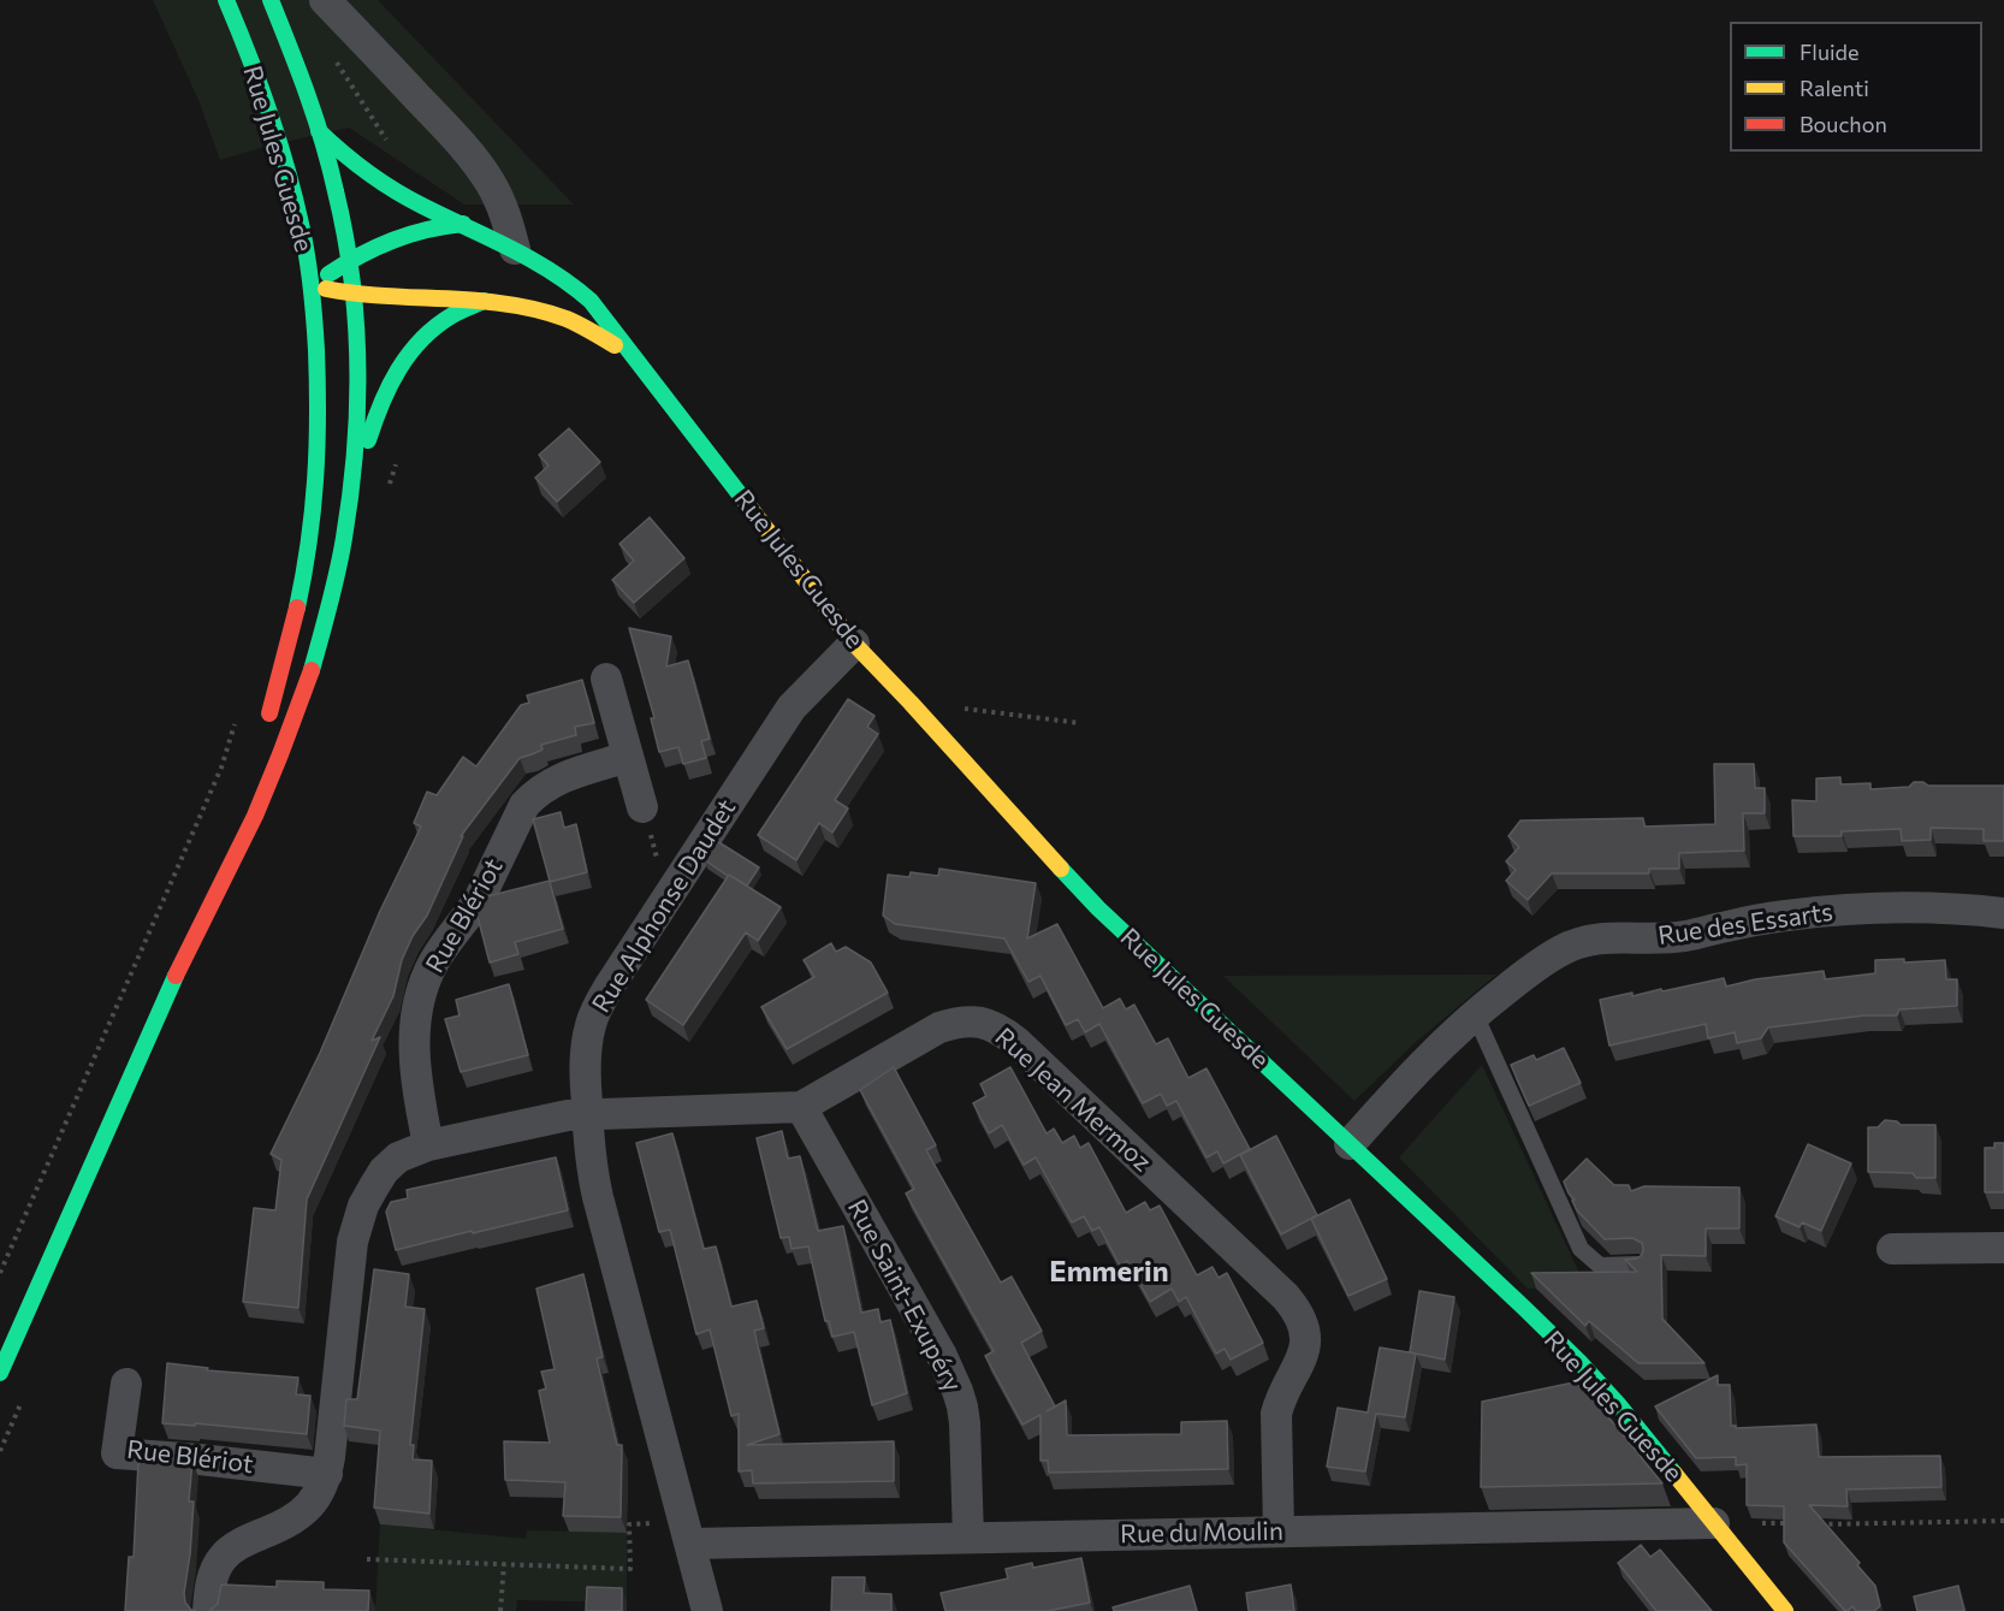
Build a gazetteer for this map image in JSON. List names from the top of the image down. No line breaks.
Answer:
{"streets":{"street":["Rue Jules Guesde","Rue Alphonse Daudet","Rue Blériot","Rue des Essarts","Rue Jean Mermoz","Rue Saint-Exupéry","Rue du Moulin"]},"crossings":[["Rue Jules Guesde","Rue Alphonse Daudet"],["Rue Jules Guesde","Rue des Essarts"],["Rue Jules Guesde","Rue du Moulin"],["Rue Alphonse Daudet","Rue Jean Mermoz"],["Rue Alphonse Daudet","Rue du Moulin"],["Rue Jean Mermoz","Rue Saint-Exupéry"],["Rue Jean Mermoz","Rue du Moulin"],["Rue Saint-Exupéry","Rue du Moulin"]],"districts":["Emmerin"],"legend":["Fluide","Ralenti","Bouchon"]}
